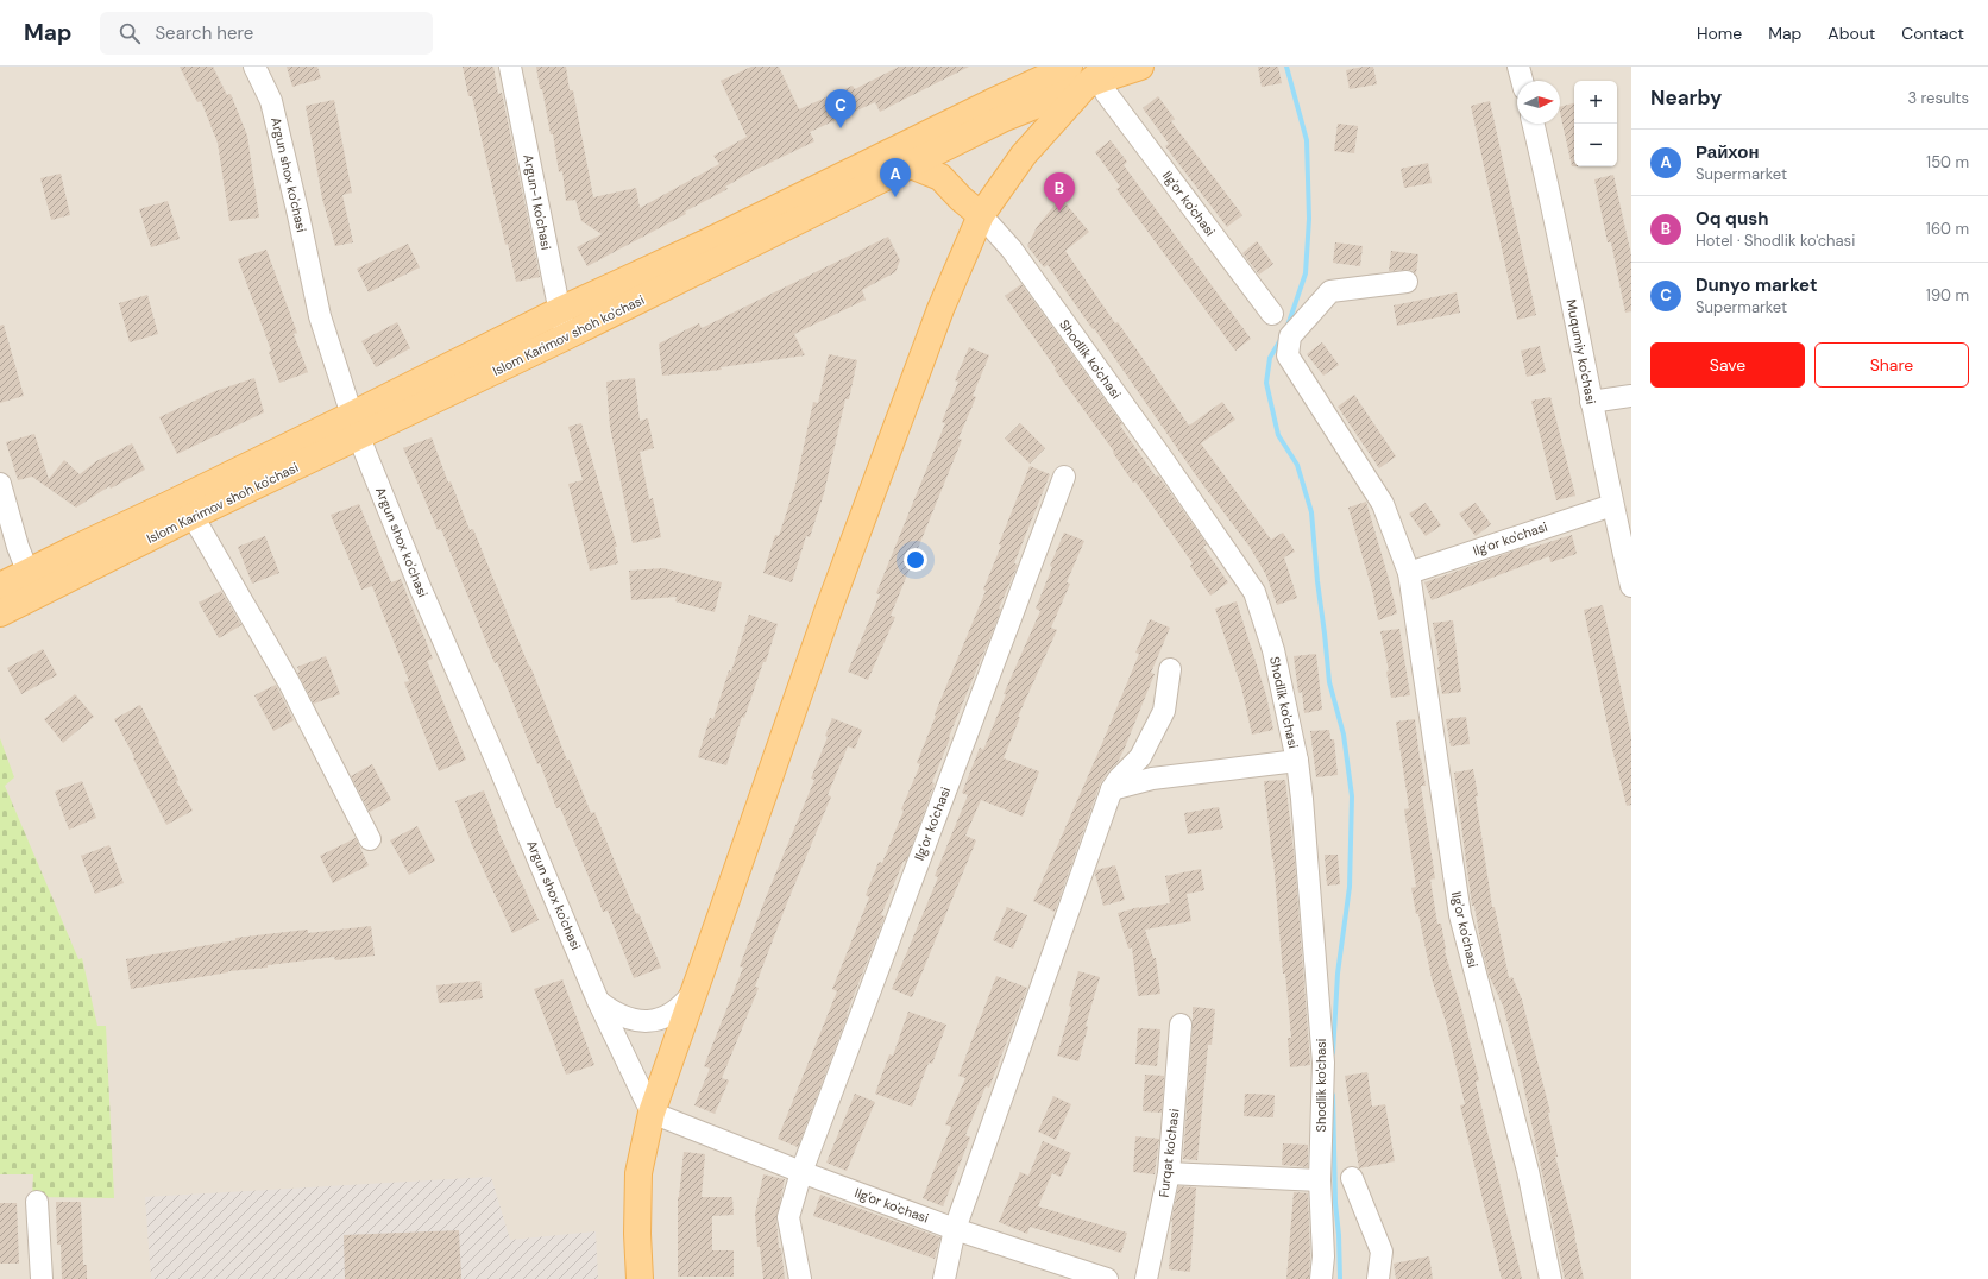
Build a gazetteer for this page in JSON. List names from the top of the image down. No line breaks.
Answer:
{"streets":{"main road":["Islom Karimov shoh ko'chasi"],"street":["Argun shox ko'chasi","Argun-1 ko'chasi","Ilg'or ko'chasi","Muqumiy ko'chasi","Shodlik ko'chasi","Furqat ko'chasi"]},"crossings":[["Argun shox ko'chasi","Ilg'or ko'chasi"],["Argun shox ko'chasi","Islom Karimov shoh ko'chasi"],["Argun-1 ko'chasi","Islom Karimov shoh ko'chasi"],["Ilg'or ko'chasi","Islom Karimov shoh ko'chasi"],["Ilg'or ko'chasi","Muqumiy ko'chasi"]],"north":"right","page":{"header":"Map","search":"Search here","nav":["Home","Map","About","Contact"],"heading":["Nearby","3 results"],"map_buttons":["+","−"],"pins":["C","A","B"],"list":[{"mark":"A","name":"Райхон","note":"Supermarket","value":"150 m"},{"mark":"B","name":"Oq qush","note":"Hotel · Shodlik ko'chasi","value":"160 m"},{"mark":"C","name":"Dunyo market","note":"Supermarket","value":"190 m"}],"buttons":["Save","Share"]}}
